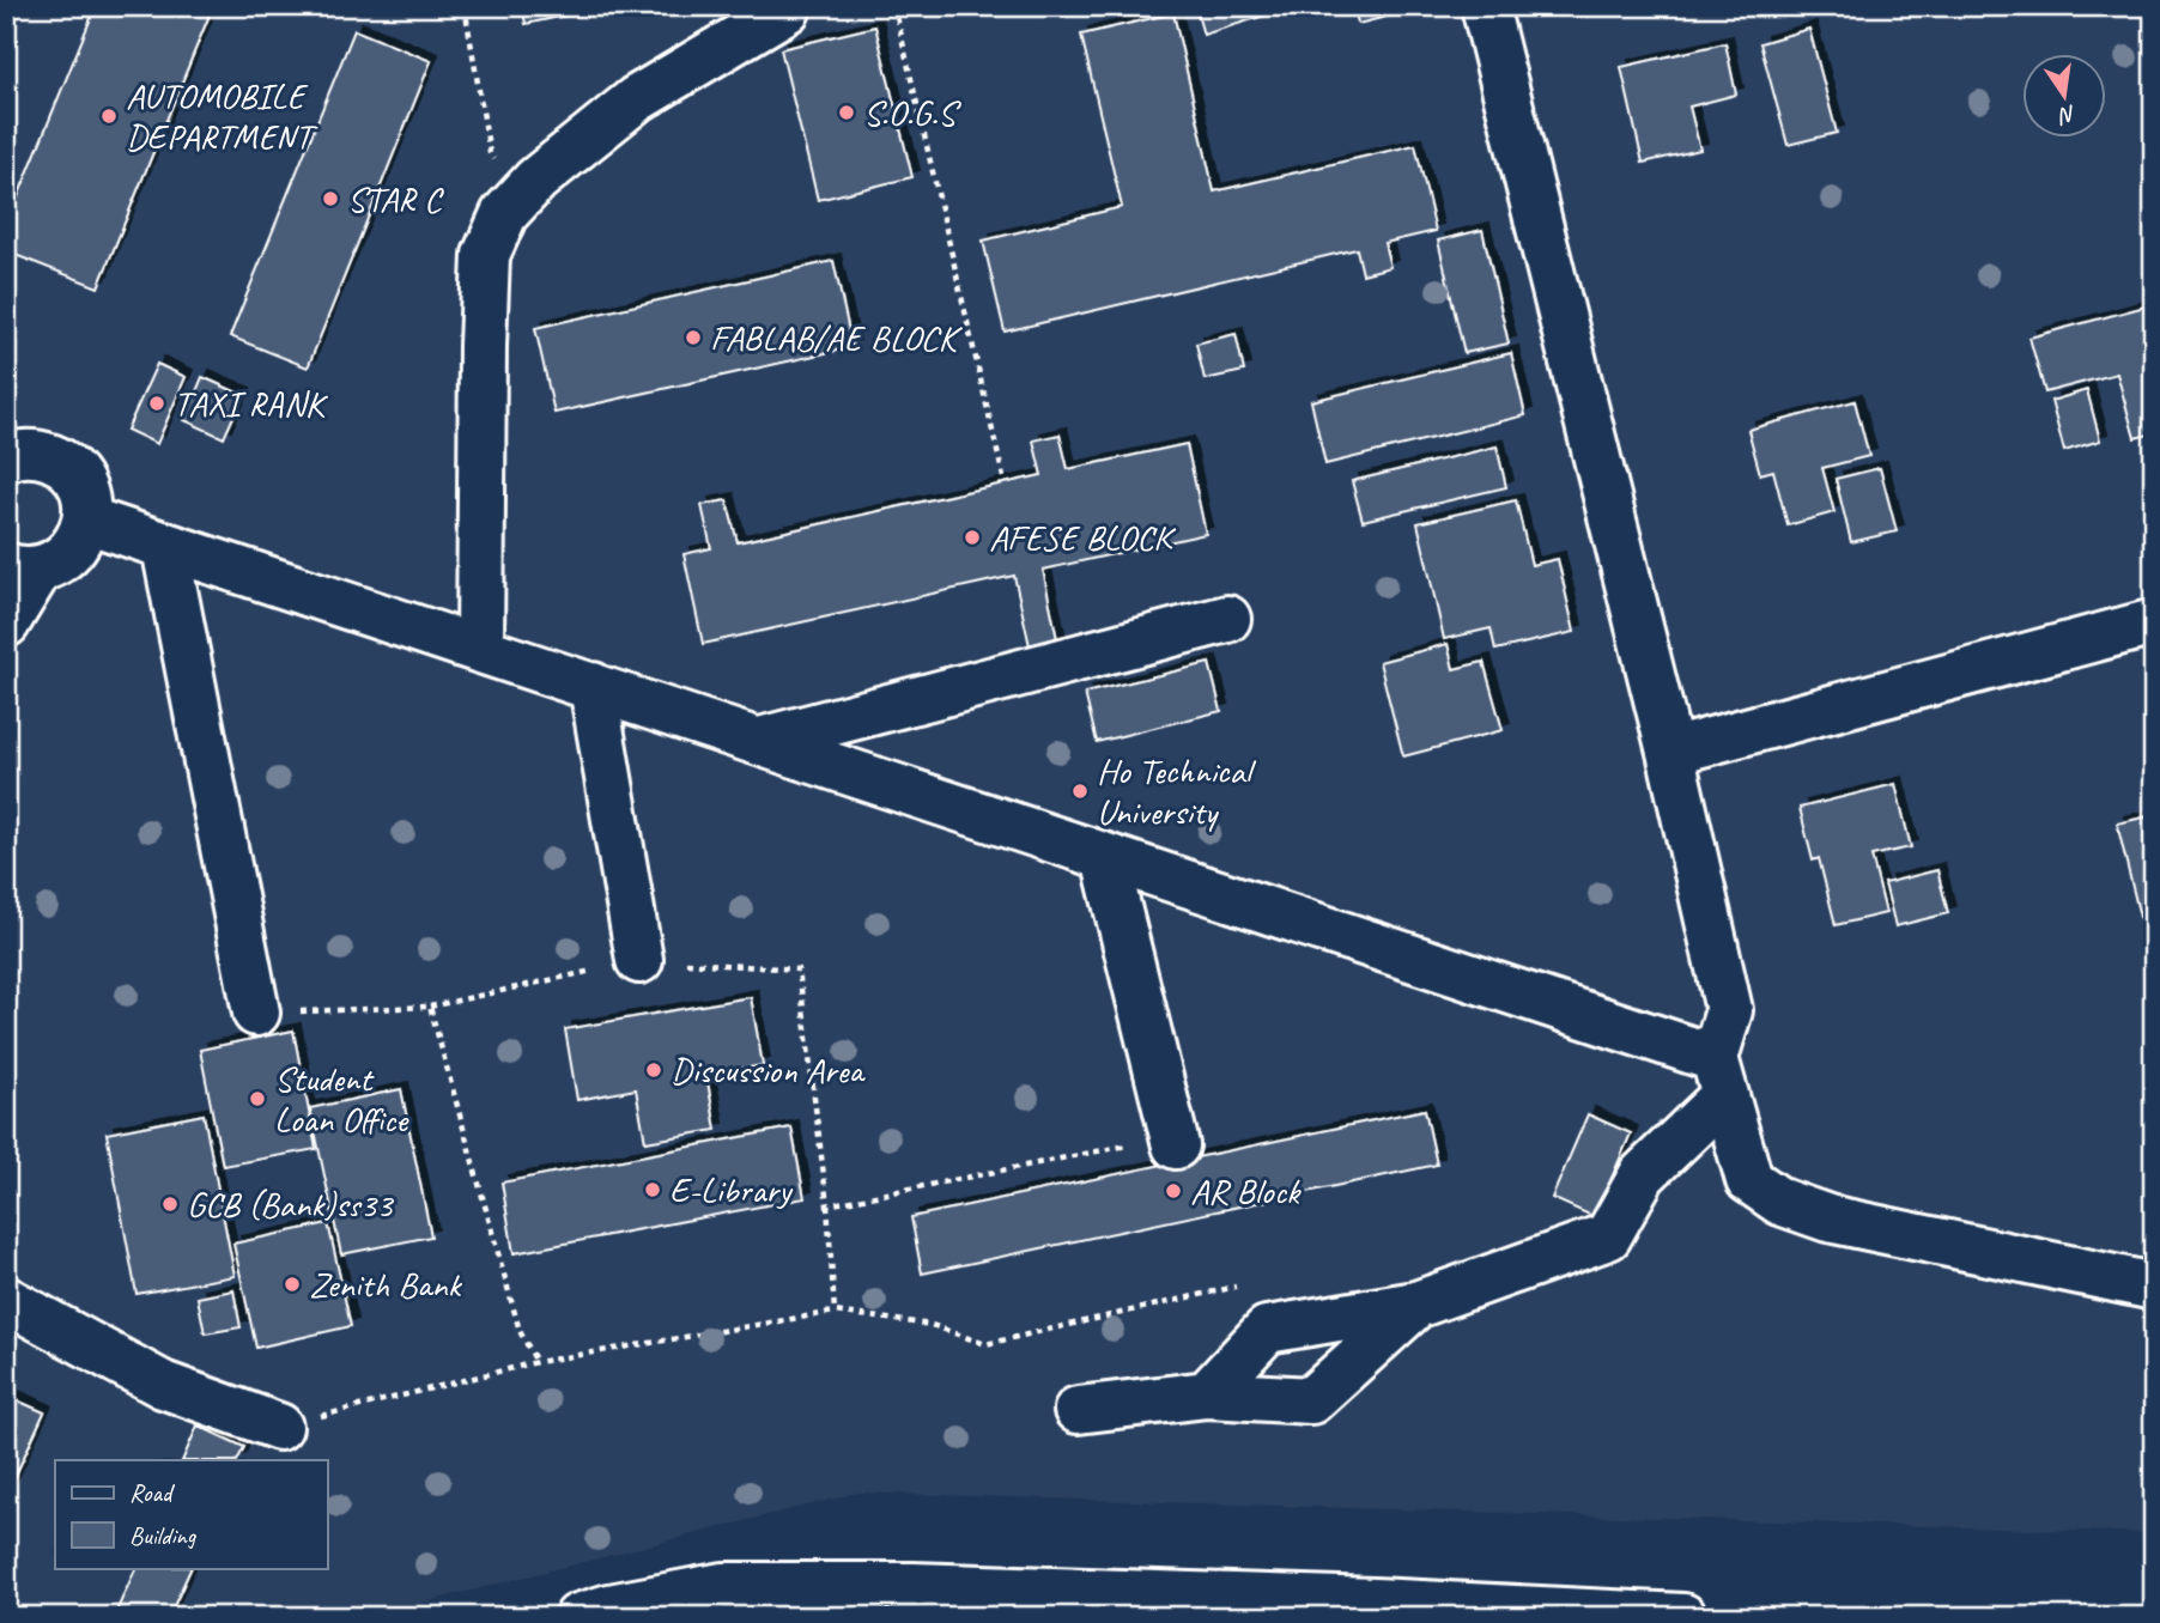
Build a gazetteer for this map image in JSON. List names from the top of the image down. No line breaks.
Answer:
{"places":["S.O.G.S","AUTOMOBILE DEPARTMENT","STAR C","FABLAB/AE BLOCK","TAXI RANK","AFESE BLOCK","Ho Technical University","Discussion Area","Student Loan Office","E-Library","AR Block","GCB (Bank)ss33","Zenith Bank"],"legend":["Road","Building"],"north":"bottom"}
